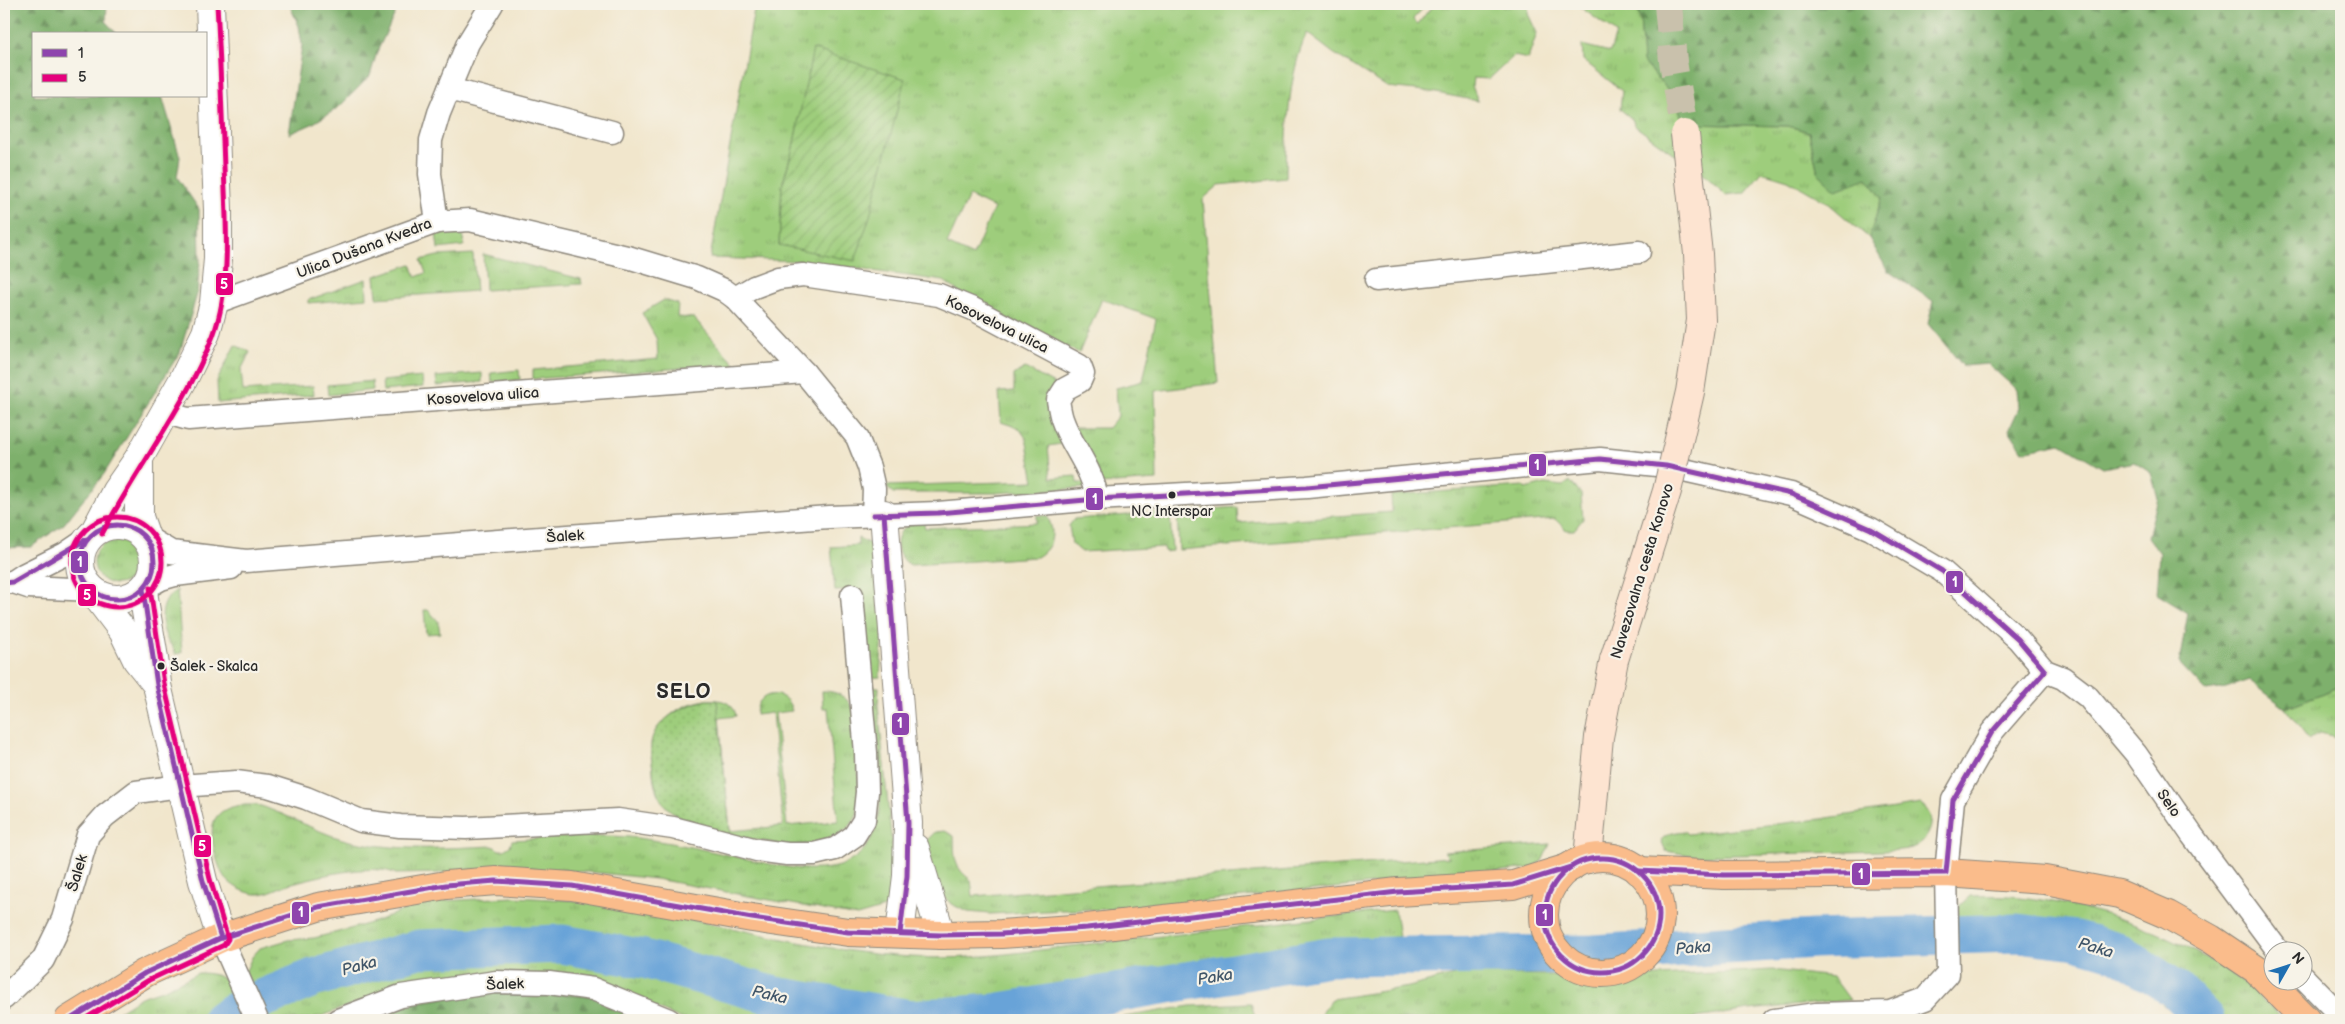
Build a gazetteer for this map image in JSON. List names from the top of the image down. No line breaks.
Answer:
{"streets":{"main road":["Navezovalna cesta Konovo"],"street":["Ulica Dušana Kvedra","Kosovelova ulica","Šalek","Selo"]},"crossings":[["Kosovelova ulica","Šalek"],["Šalek","Selo"]],"districts":["SELO"],"water":["Paka"],"places":["NC Interspar","Šalek - Skalca"],"lines":["transit line 5","transit line 1"],"legend":["1","5"],"north":"top right"}
